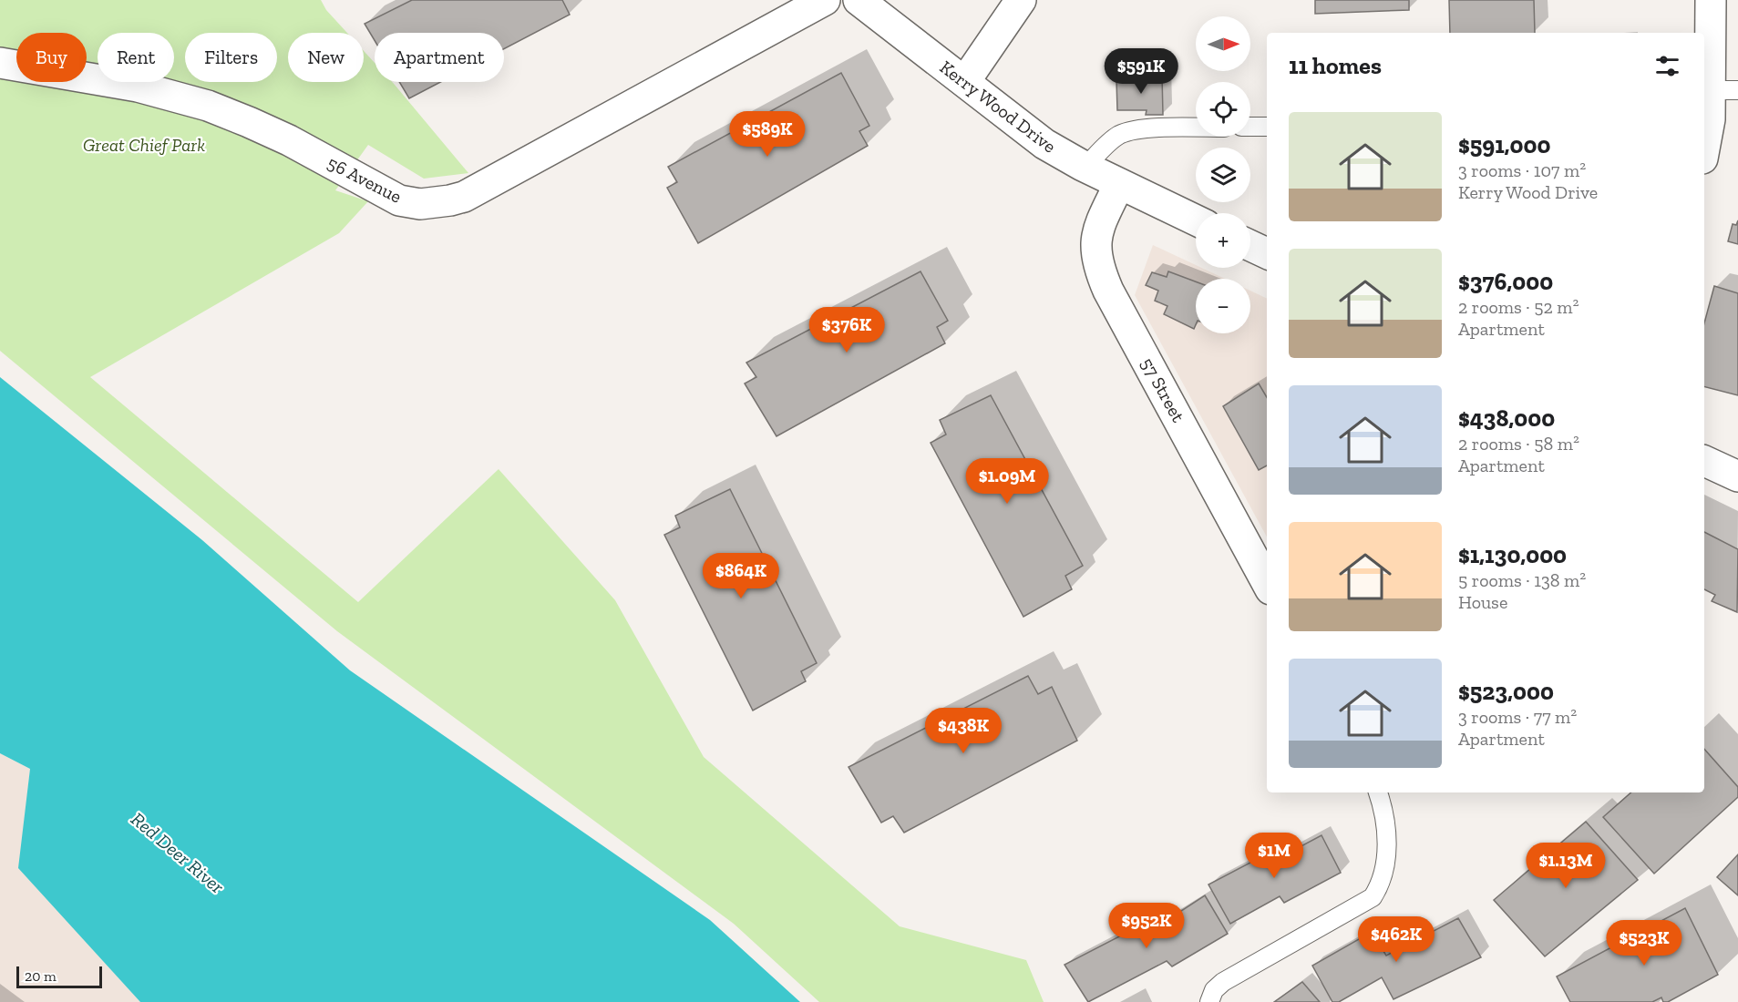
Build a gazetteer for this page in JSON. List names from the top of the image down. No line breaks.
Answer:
{"streets":{"street":["Kerry Wood Drive","56 Avenue","57 Street"]},"crossings":[["Kerry Wood Drive","57 Street"]],"water":["Red Deer River"],"parks":["Great Chief Park"],"scale_bar":"20 m","north":"right","page":{"map_buttons":["+","−"],"chip":["Buy","Rent","Filters","New","Apartment"],"heading":"11 homes","price":["$591K","$589K","$376K","$1.09M","$864K","$438K","$1M","$1.13M","$952K","$462K","$523K"],"list":[{"name":"$591,000","note":"3 rooms · 107 m² · Kerry Wood Drive"},{"name":"$376,000","note":"2 rooms · 52 m² · Apartment"},{"name":"$438,000","note":"2 rooms · 58 m² · Apartment"},{"name":"$1,130,000","note":"5 rooms · 138 m² · House"},{"name":"$523,000","note":"3 rooms · 77 m² · Apartment"}],"scale":"20 m"}}
